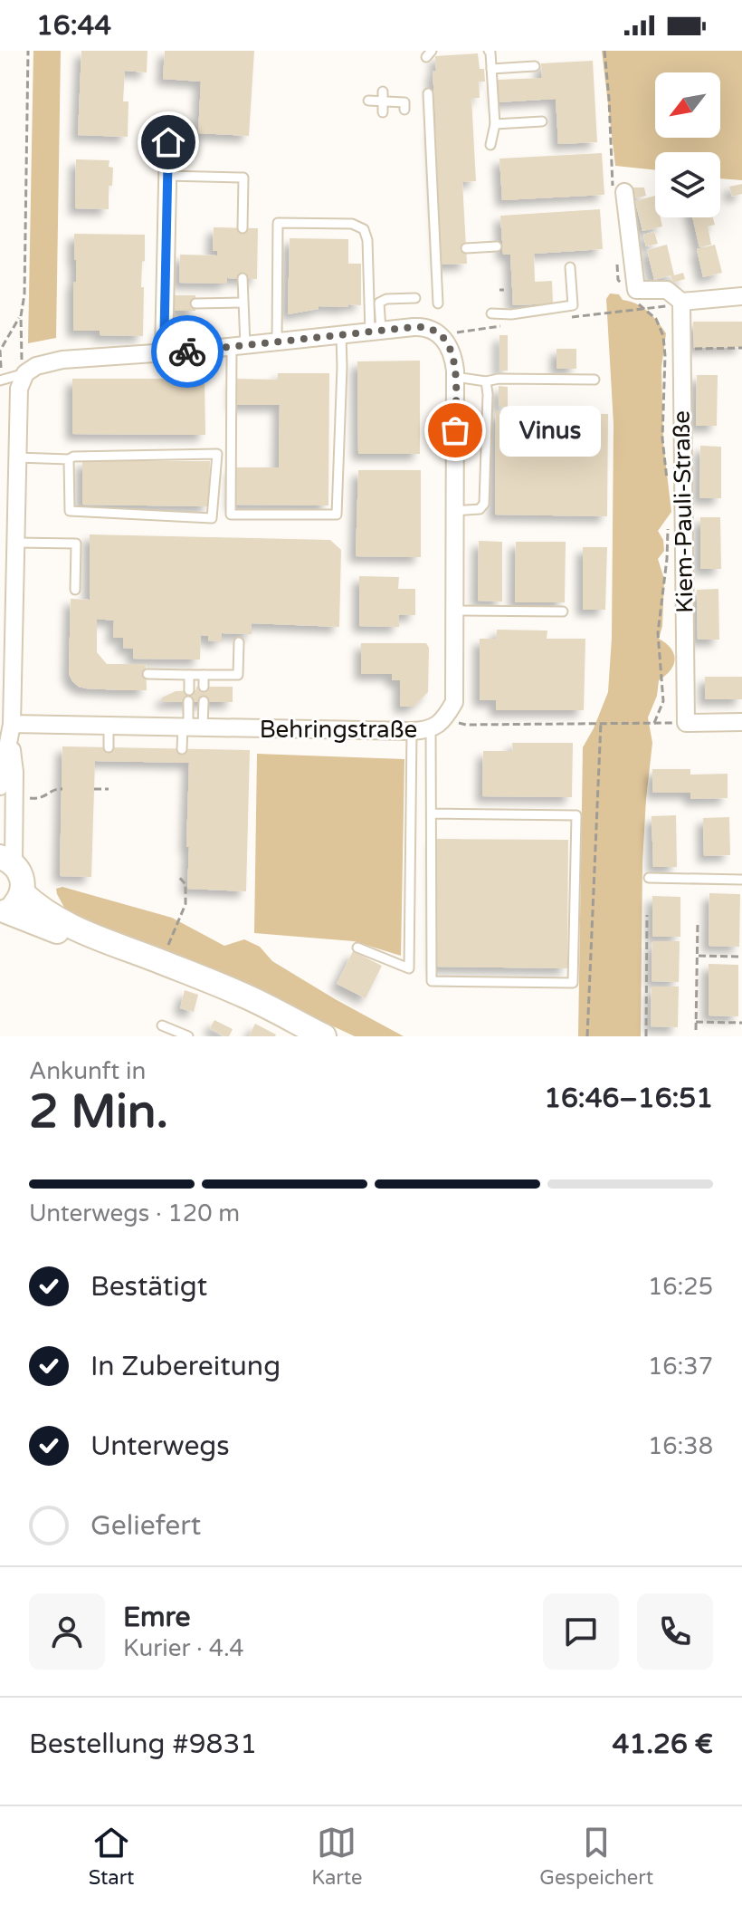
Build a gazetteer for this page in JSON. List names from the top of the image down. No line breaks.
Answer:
{"streets":{"street":["Kiem-Pauli-Straße","Behringstraße"]},"places":["Vinus"],"north":"bottom left","page":{"status":"16:44","bubble":"Vinus","heading":["2 Min.","Ankunft in","16:46–16:51"],"panel":["Emre","Kurier · 4.4","Bestellung #9831","41.26 €"],"bar":"Unterwegs · 120 m","list":[["Bestätigt","16:25"],["In Zubereitung","16:37"],["Unterwegs","16:38"],"Geliefert"],"tabs":["Start","Karte","Gespeichert"]}}
